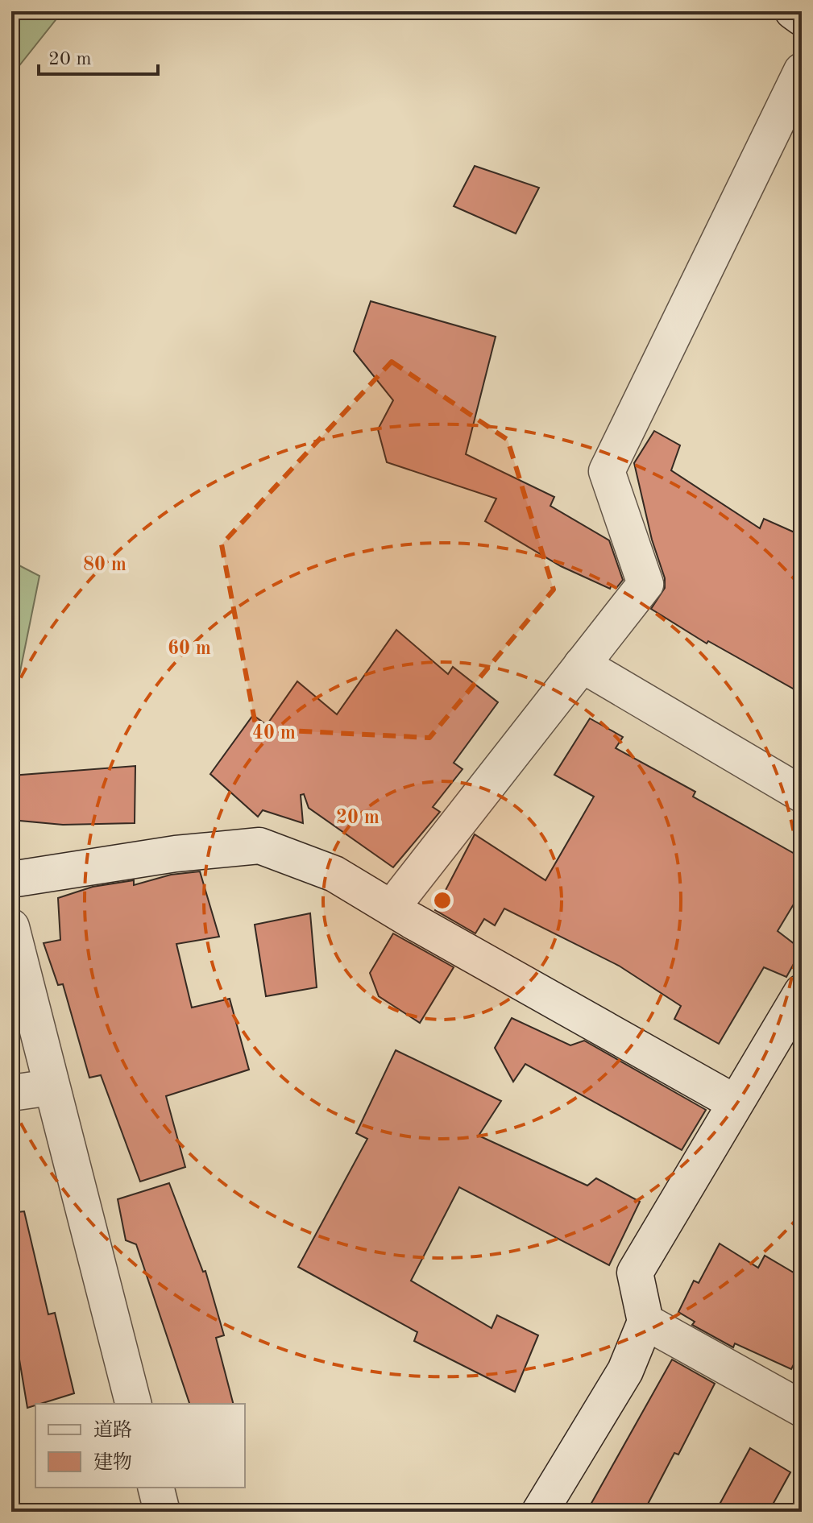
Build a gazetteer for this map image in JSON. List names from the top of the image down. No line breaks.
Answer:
{"legend":["道路","建物"],"scale_bar":"20 m","rings":["80 m","60 m","40 m","20 m"]}
